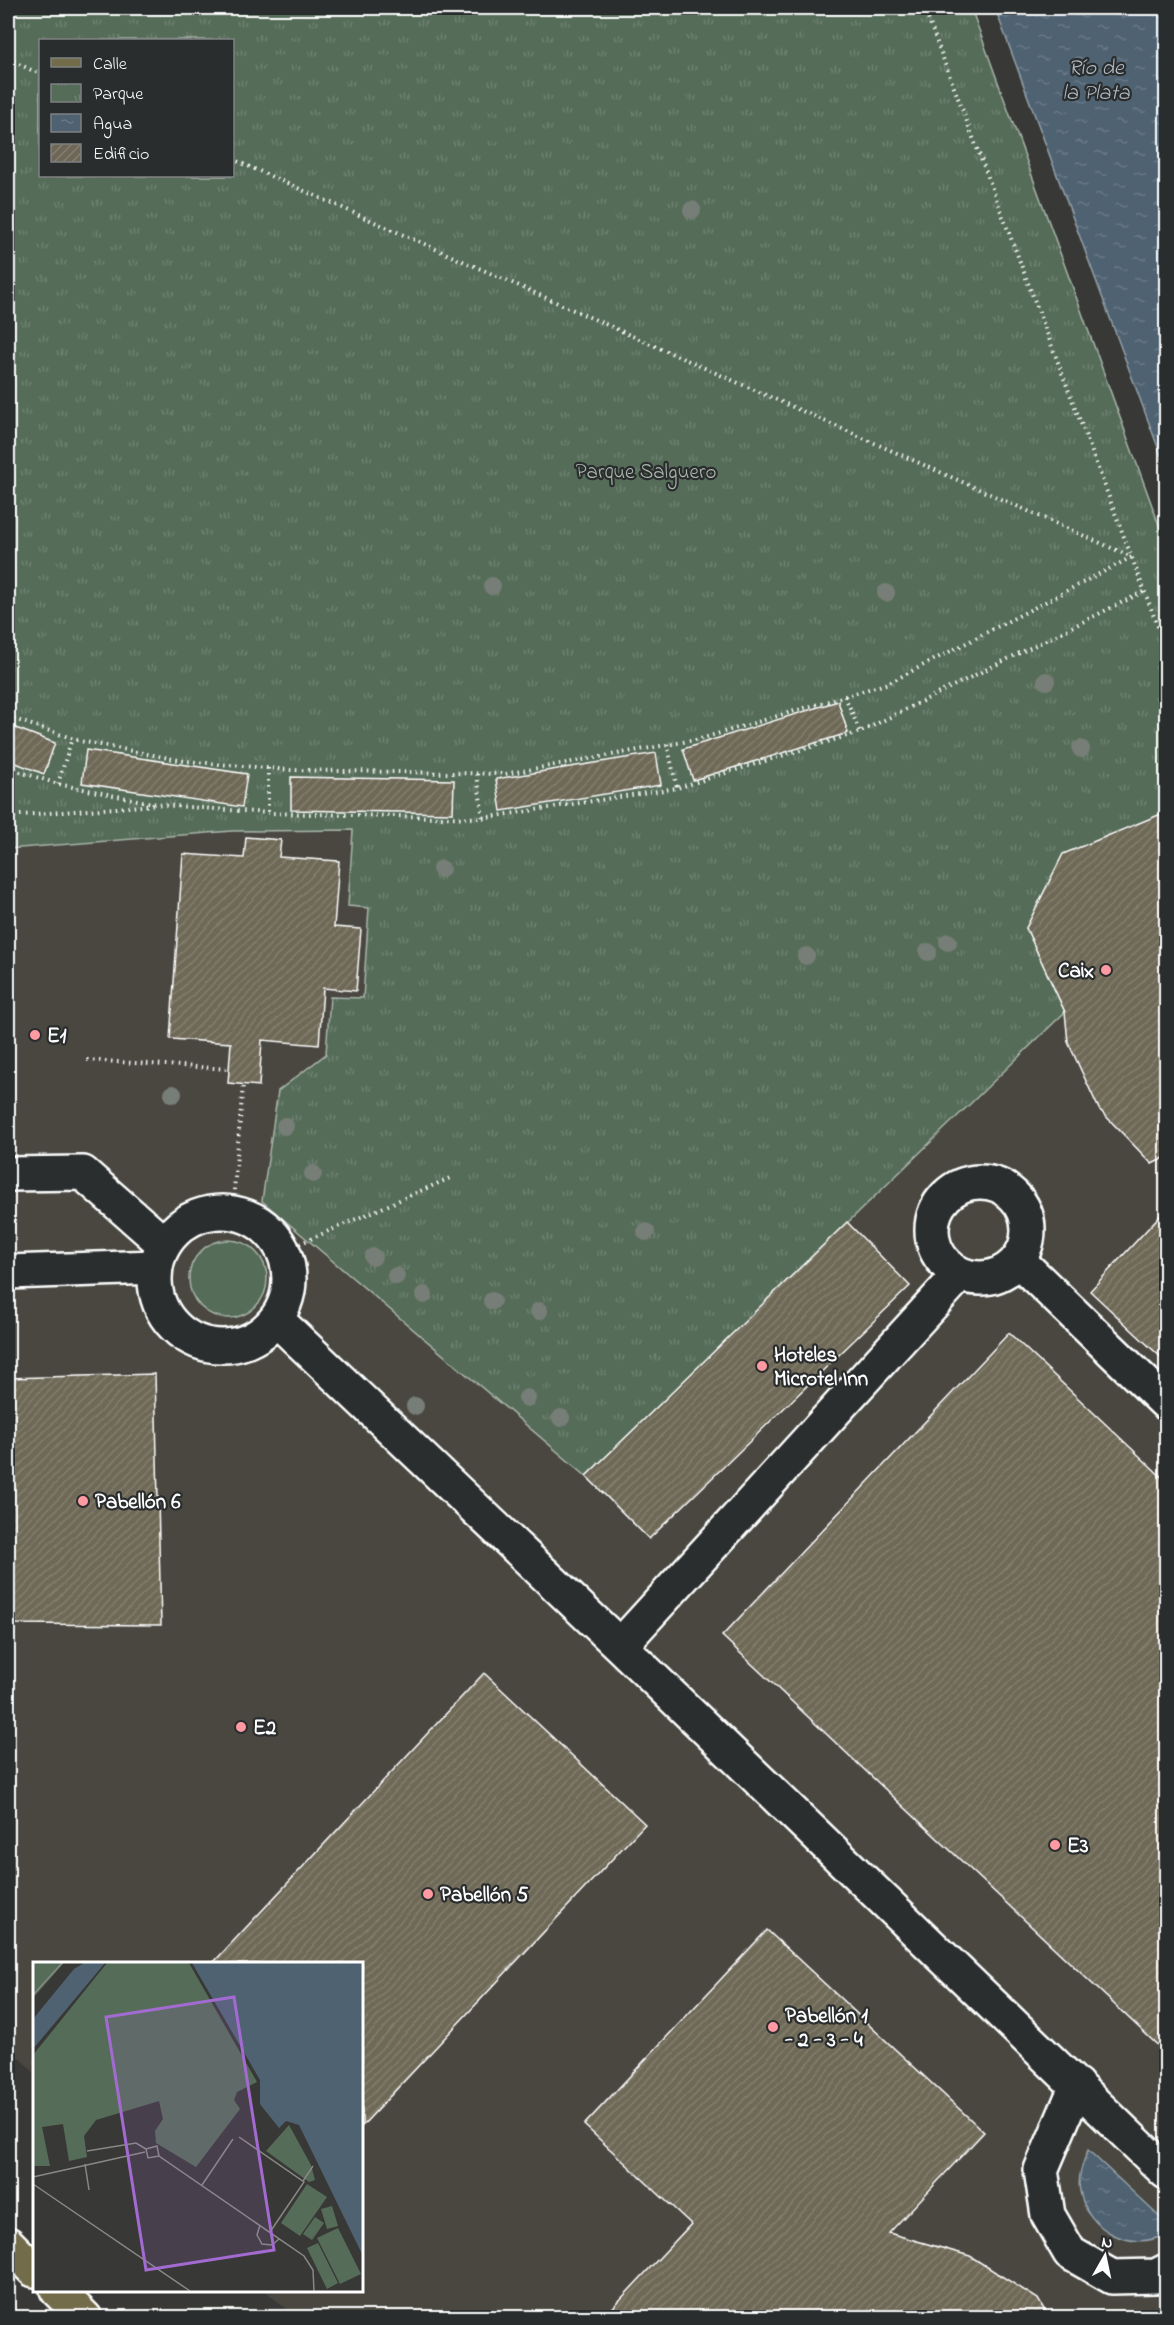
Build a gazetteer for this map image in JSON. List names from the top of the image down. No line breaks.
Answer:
{"water":["Río de la Plata"],"parks":["Parque Salguero"],"places":["Caix","E1","Hoteles Microtel Inn","Pabellón 6","E2","E3","Pabellón 5","Pabellón 1 - 2 - 3 - 4"],"legend":["Calle","Parque","Agua","Edificio"],"north":"top"}
